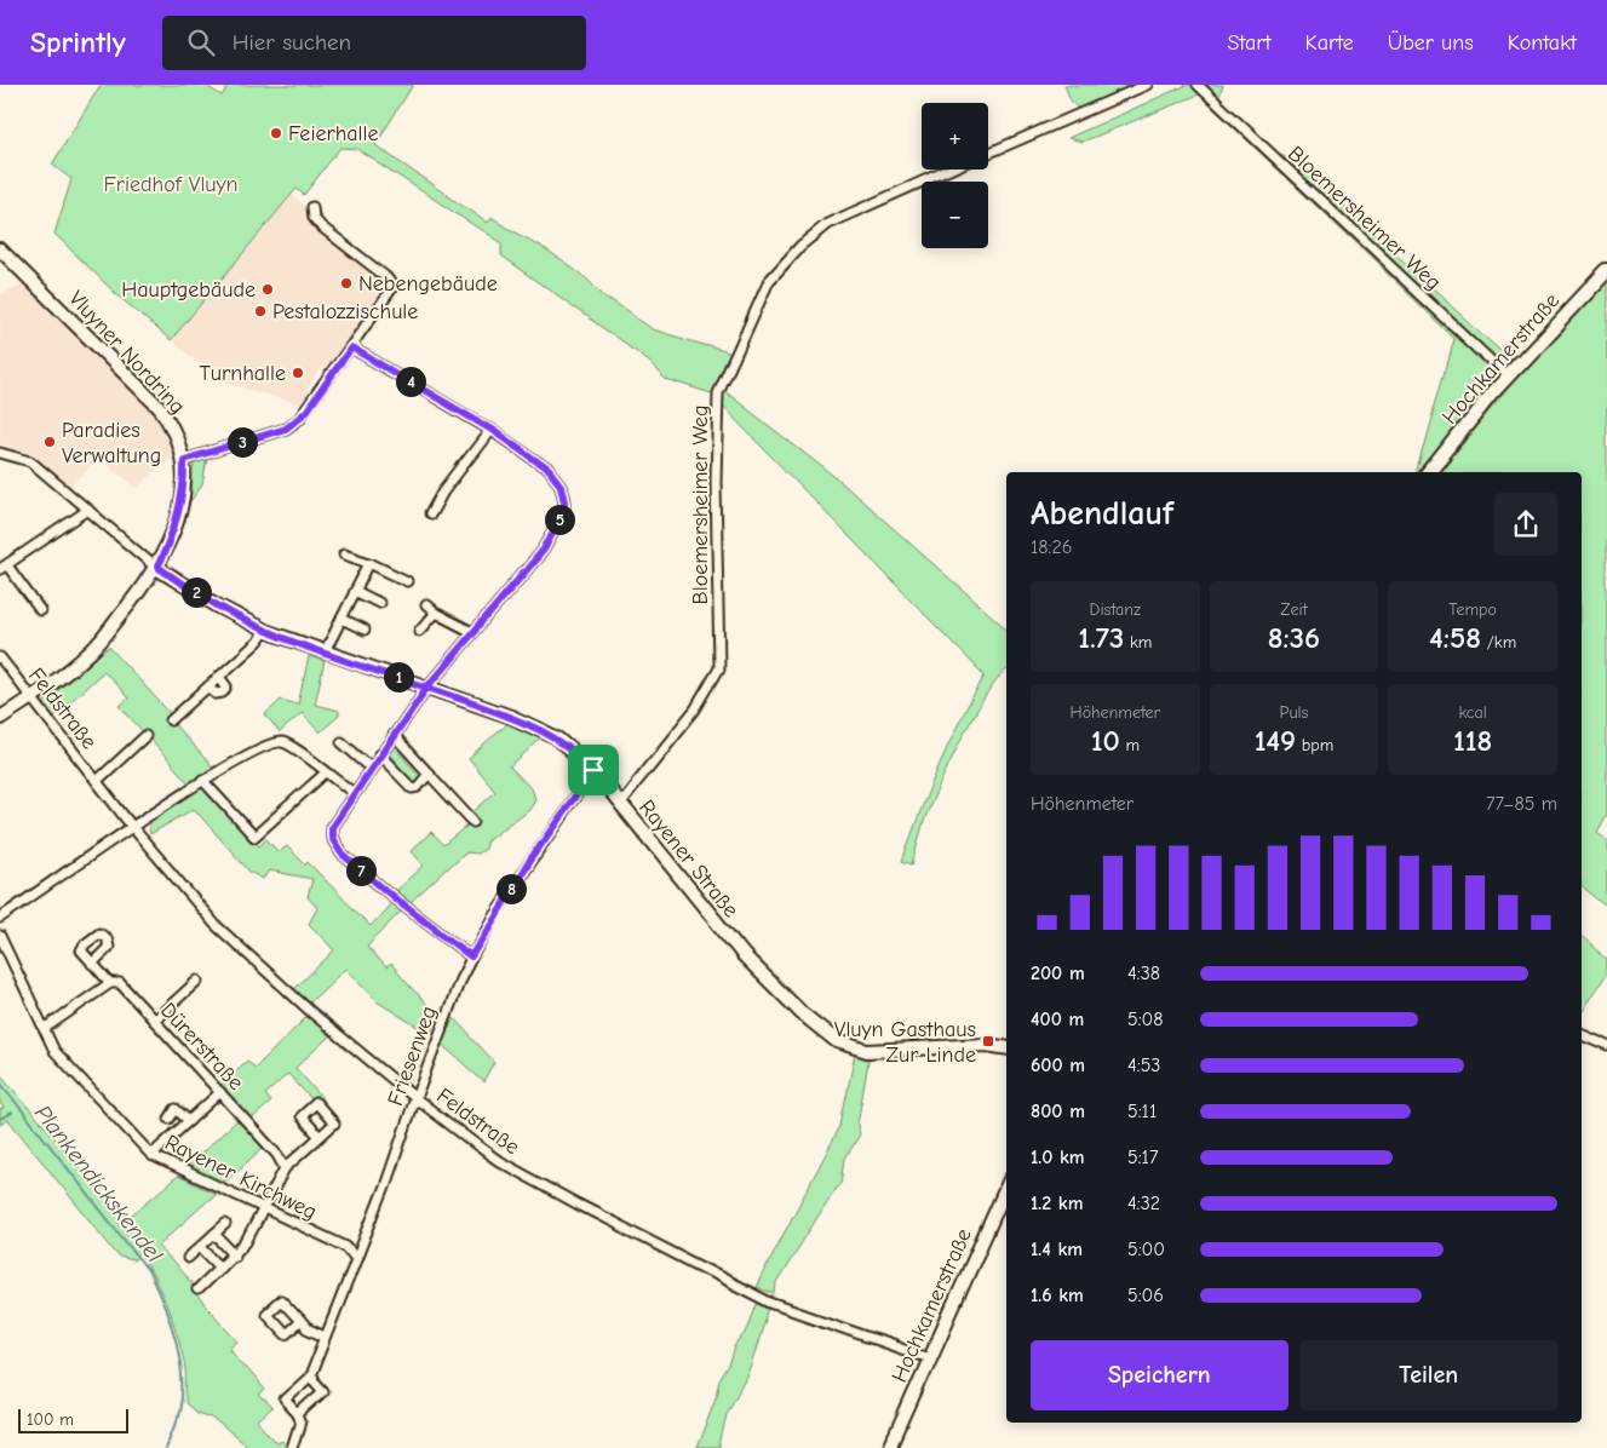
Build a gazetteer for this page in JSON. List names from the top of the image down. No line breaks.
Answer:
{"streets":{"street":["Bloemersheimer Weg","Vluyner Nordring","Hochkamerstraße","Feldstraße","Rayener Straße","Dürerstraße","Friesenweg","Rayener Kirchweg"]},"crossings":[["Bloemersheimer Weg","Hochkamerstraße"],["Bloemersheimer Weg","Rayener Straße"],["Vluyner Nordring","Feldstraße"],["Vluyner Nordring","Rayener Straße"],["Hochkamerstraße","Feldstraße"],["Feldstraße","Friesenweg"],["Rayener Straße","Friesenweg"],["Friesenweg","Rayener Kirchweg"]],"water":["Plankendickskendel"],"parks":["Friedhof Vluyn"],"places":{"other":["Feierhalle","Nebengebäude","Hauptgebäude","Pestalozzischule","Turnhalle","Paradies Verwaltung"],"transit":["Vluyn Gasthaus Zur Linde"]},"scale_bar":"100 m","page":{"header":"Sprintly","search":"Hier suchen","nav":["Start","Karte","Über uns","Kontakt"],"map_buttons":["+","−"],"pins":["4","3","5","2","1","7","8"],"heading":["Abendlauf","18:26"],"stats":[["Distanz","1.73 km"],["Zeit","8:36"],["Tempo","4:58 /km"],["Höhenmeter","10 m"],["Puls","149 bpm"],["kcal","118"]],"chart":["Höhenmeter","77–85 m"],"list":[{"name":"200 m","note":"4:38"},{"name":"400 m","note":"5:08"},{"name":"600 m","note":"4:53"},{"name":"800 m","note":"5:11"},{"name":"1.0 km","note":"5:17"},{"name":"1.2 km","note":"4:32"},{"name":"1.4 km","note":"5:00"},{"name":"1.6 km","note":"5:06"}],"buttons":["Speichern","Teilen"],"scale":"100 m"}}
